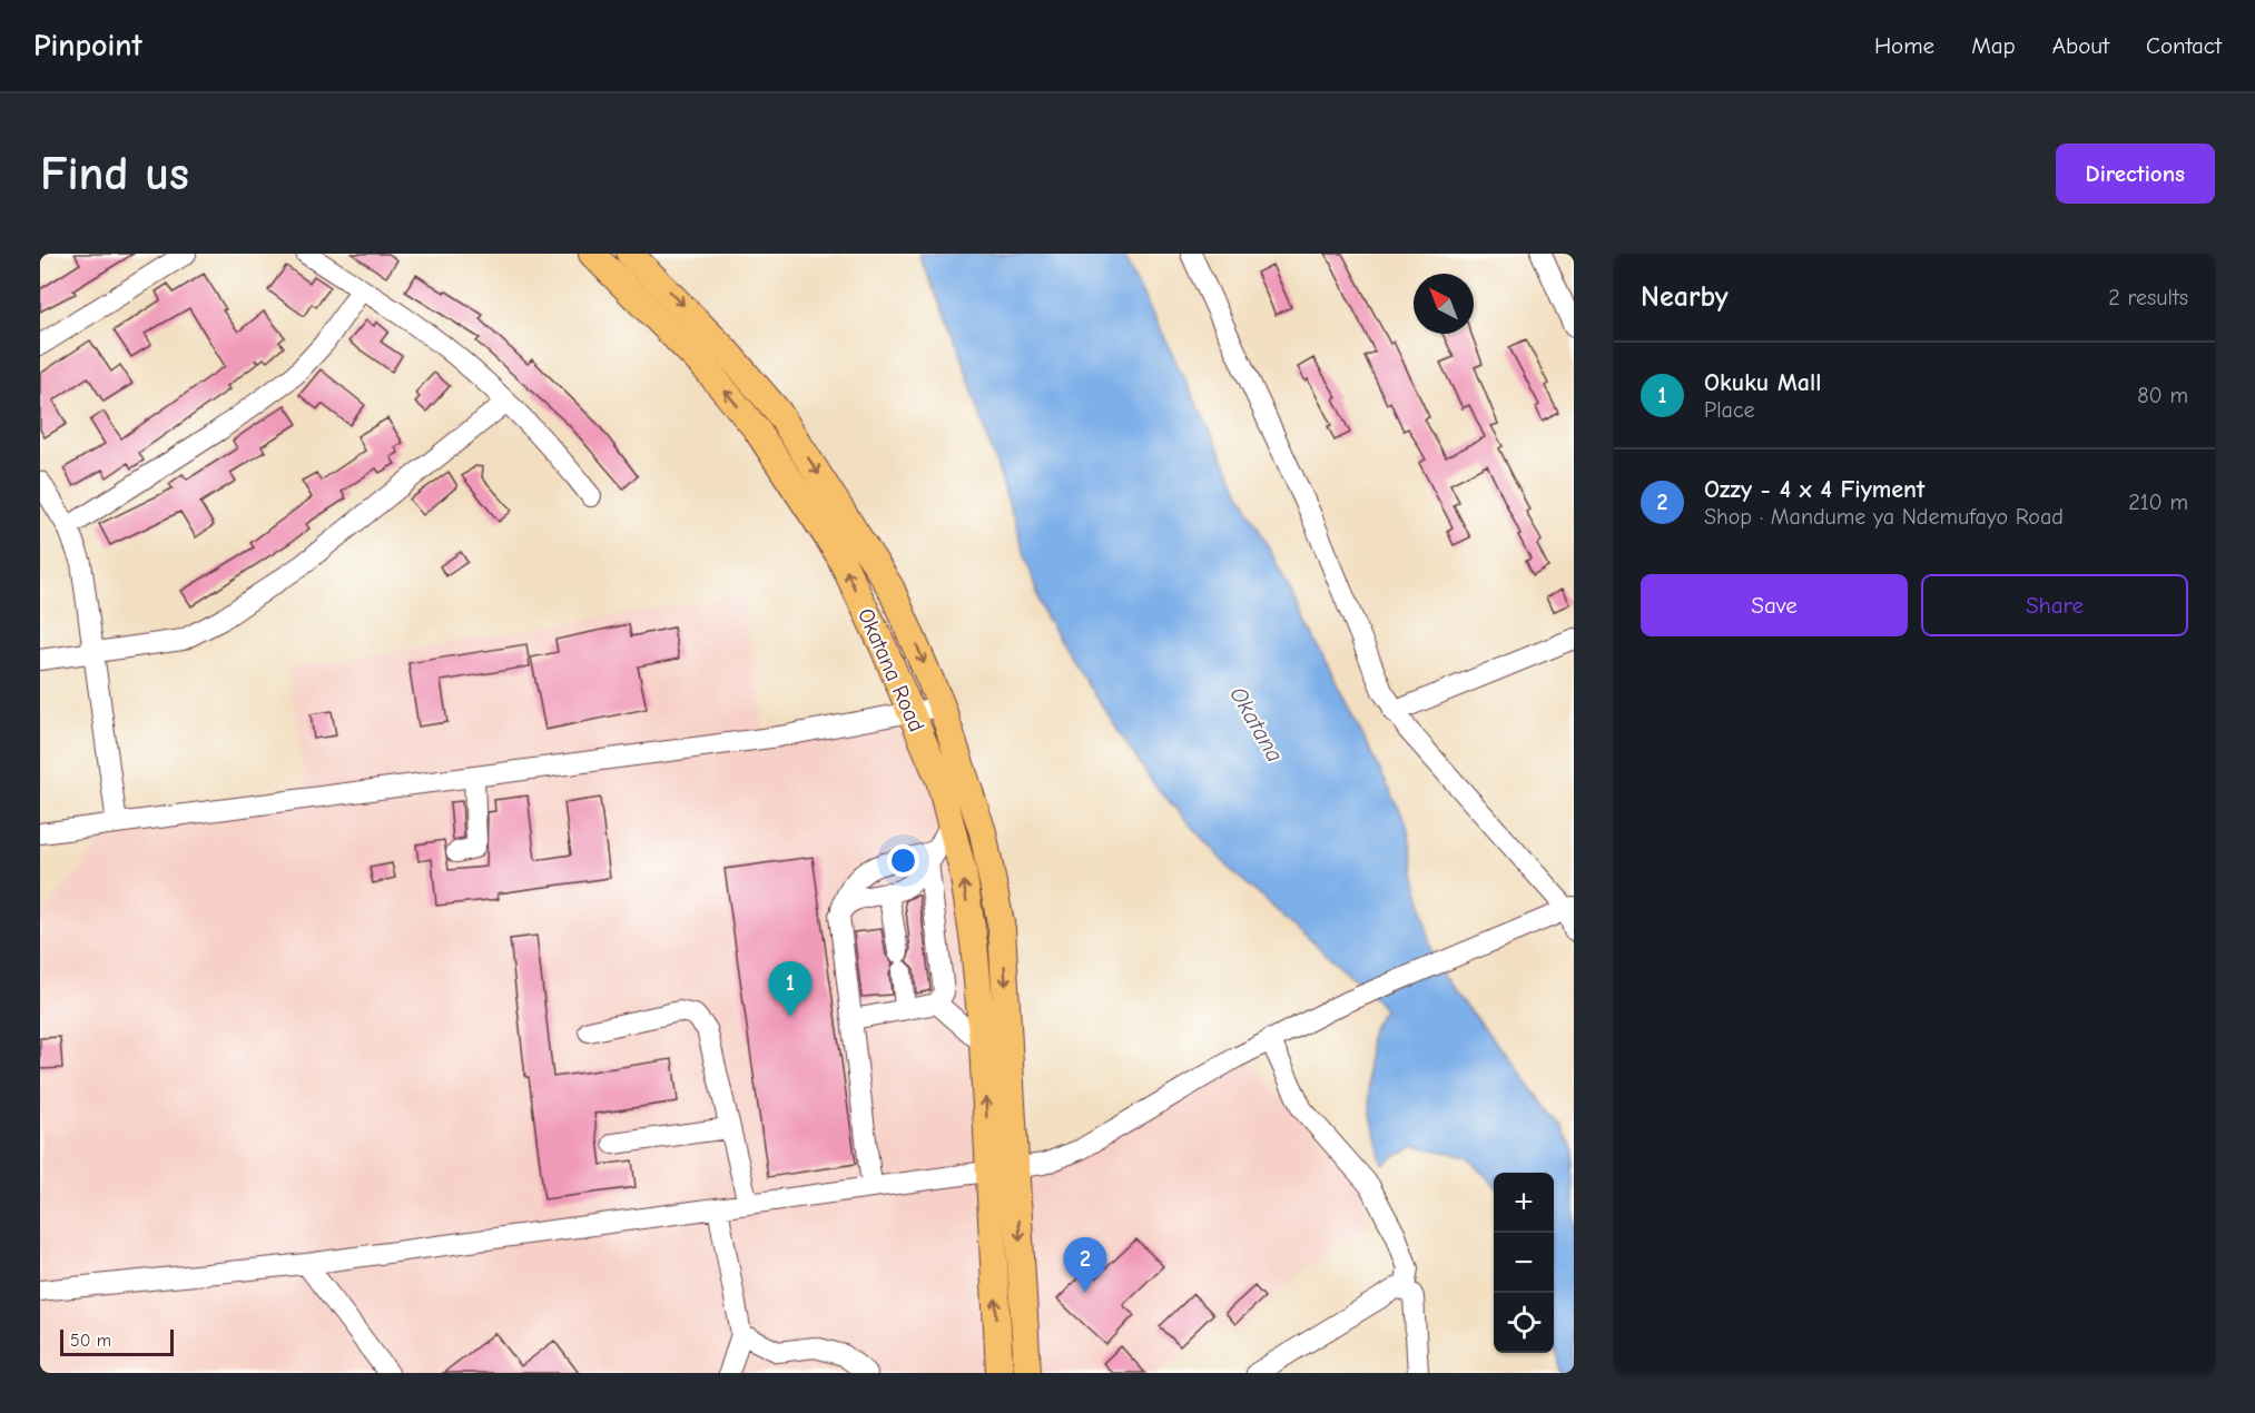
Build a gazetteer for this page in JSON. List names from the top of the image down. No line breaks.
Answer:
{"streets":{"main road":["Okatana Road"]},"water":["Okatana"],"scale_bar":"50 m","north":"top left","page":{"header":"Pinpoint","nav":["Home","Map","About","Contact"],"buttons":["Directions",["Save","Share"]],"title":"Find us","heading":["Nearby","2 results"],"list":[{"mark":"1","name":"Okuku Mall","note":"Place","value":"80 m"},{"mark":"2","name":"Ozzy - 4 x 4 Fiyment","note":"Shop · Mandume ya Ndemufayo Road","value":"210 m"}],"pins":["1","2"],"map_buttons":["+","−"],"scale":"50 m"}}
